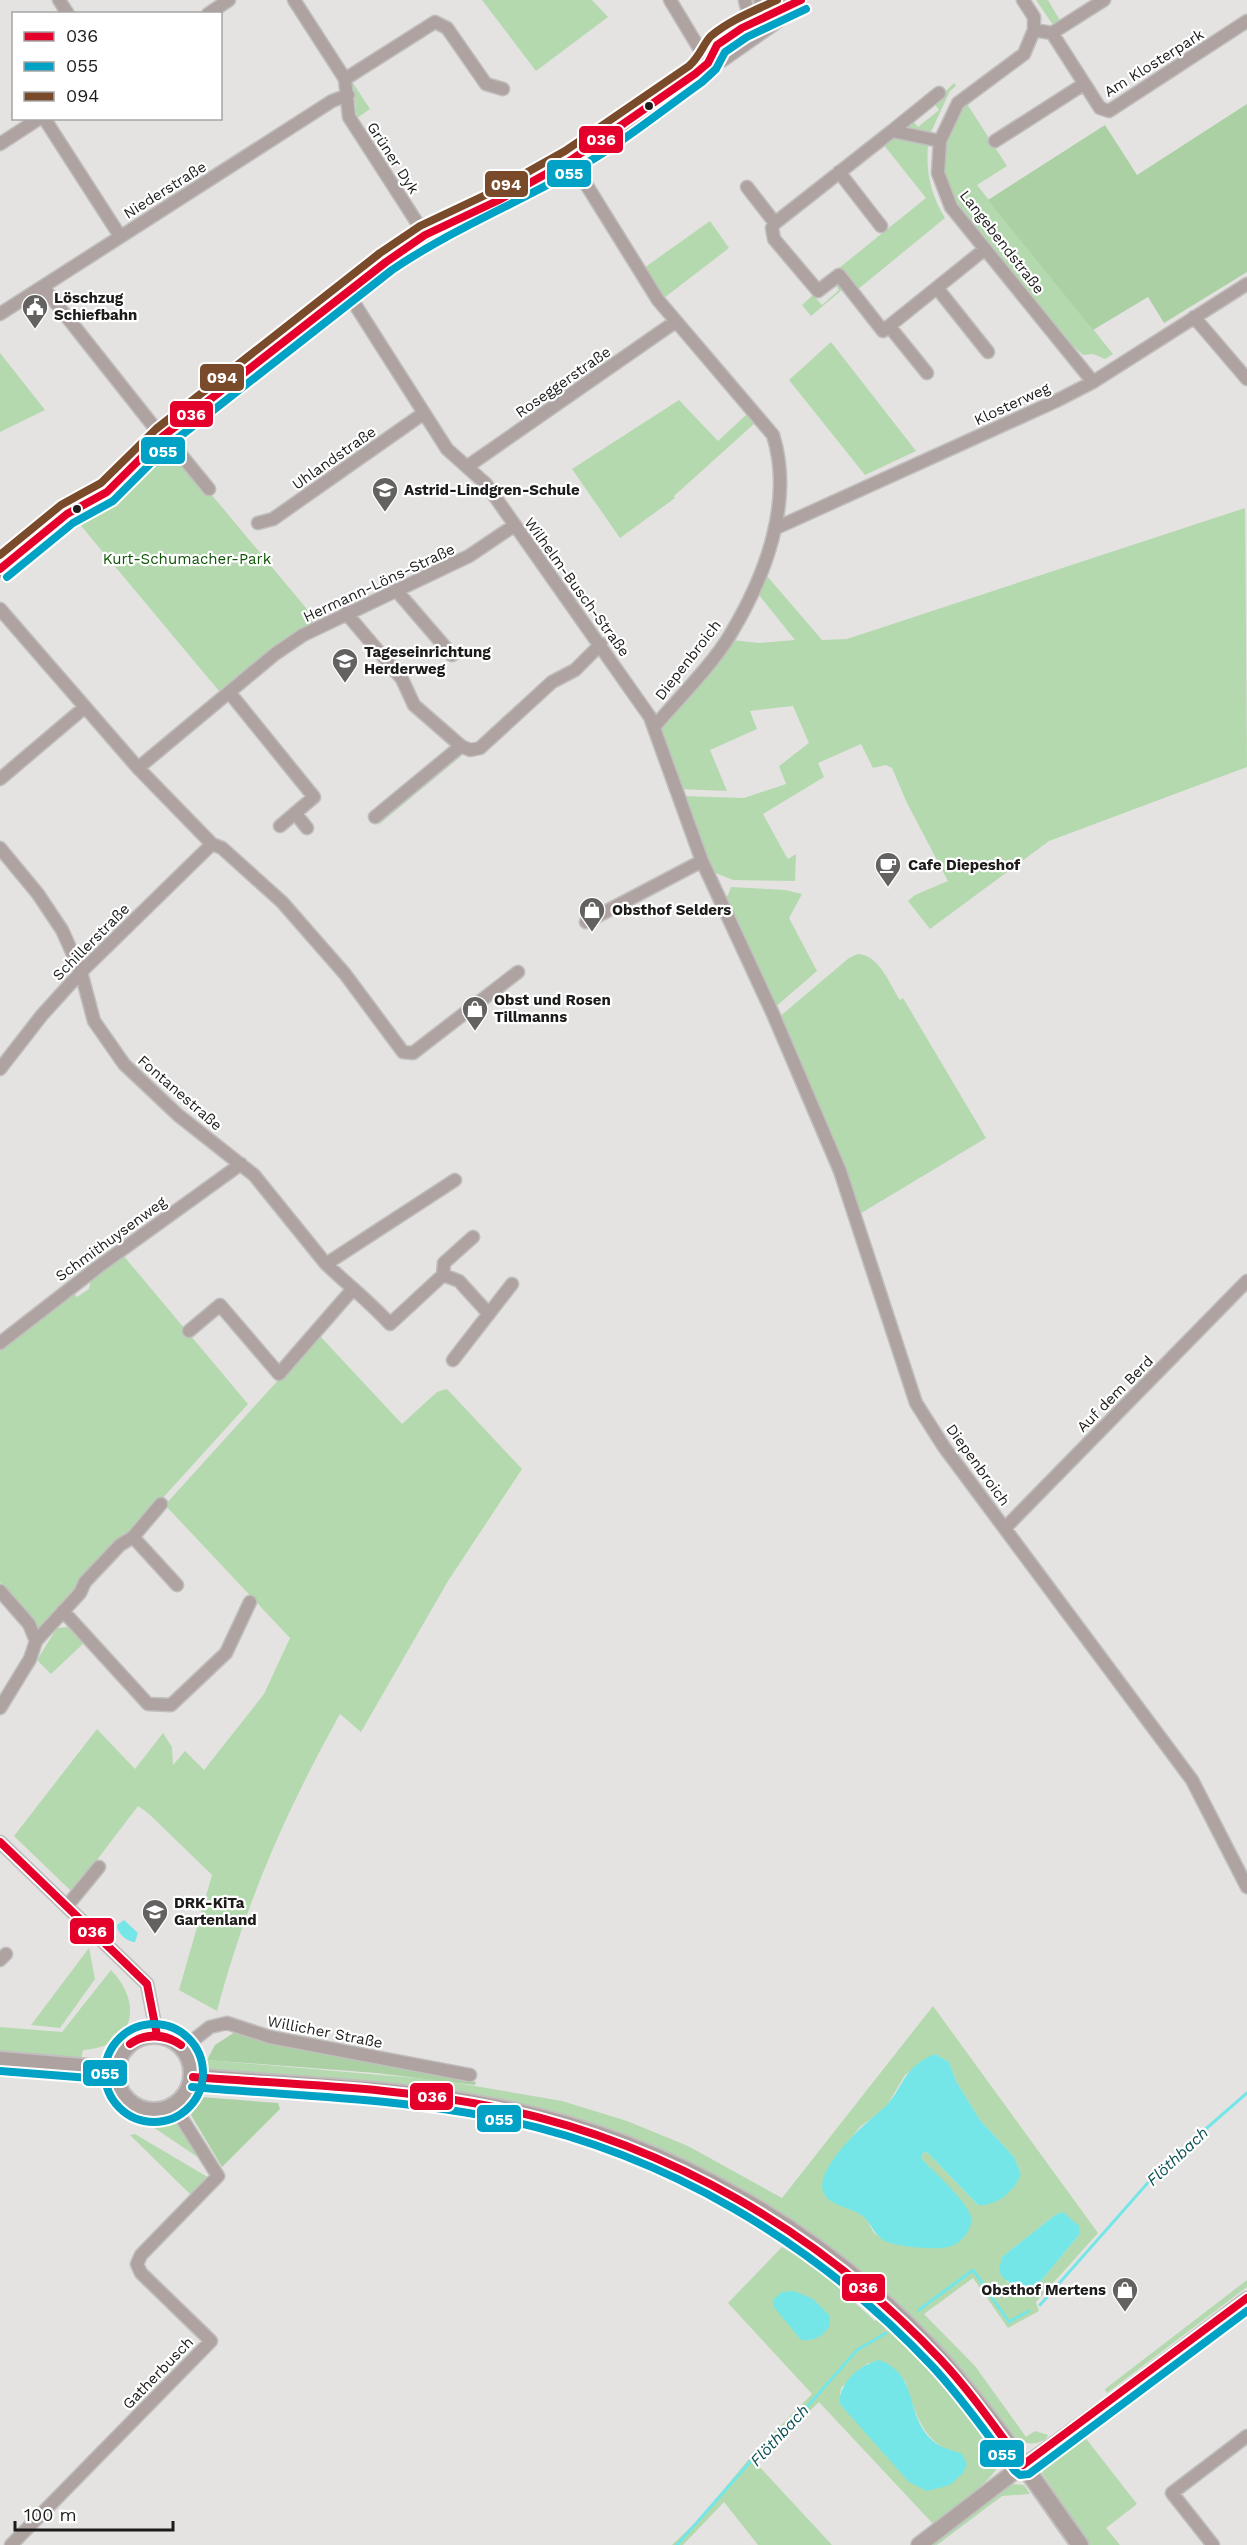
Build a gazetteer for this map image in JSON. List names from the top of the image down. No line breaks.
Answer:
{"streets":{"street":["Am Klosterpark","Grüner Dyk","Niederstraße","Langebendstraße","Roseggerstraße","Klosterweg","Uhlandstraße","Hermann-Löns-Straße","Wilhelm-Busch-Straße","Diepenbroich","Schillerstraße","Fontanestraße","Schmithuysenweg","Auf dem Berd","Willicher Straße","Gatherbusch"]},"crossings":[["Grüner Dyk","Niederstraße"],["Langebendstraße","Klosterweg"],["Roseggerstraße","Wilhelm-Busch-Straße"],["Roseggerstraße","Diepenbroich"],["Klosterweg","Diepenbroich"],["Uhlandstraße","Wilhelm-Busch-Straße"],["Hermann-Löns-Straße","Wilhelm-Busch-Straße"],["Wilhelm-Busch-Straße","Diepenbroich"],["Diepenbroich","Auf dem Berd"],["Schillerstraße","Fontanestraße"],["Fontanestraße","Schmithuysenweg"],["Willicher Straße","Gatherbusch"]],"water":["Flöthbach"],"parks":["Kurt-Schumacher-Park"],"places":{"public building":["Löschzug Schiefbahn"],"school or university":["Astrid-Lindgren-Schule","Tageseinrichtung Herderweg","DRK-KiTa Gartenland"],"cafe":["Cafe Diepeshof"],"shop":["Obsthof Selders","Obst und Rosen Tillmanns","Obsthof Mertens"]},"lines":["transit line 036","transit line 094","transit line 055"],"legend":["036","055","094"],"scale_bar":"100 m"}
